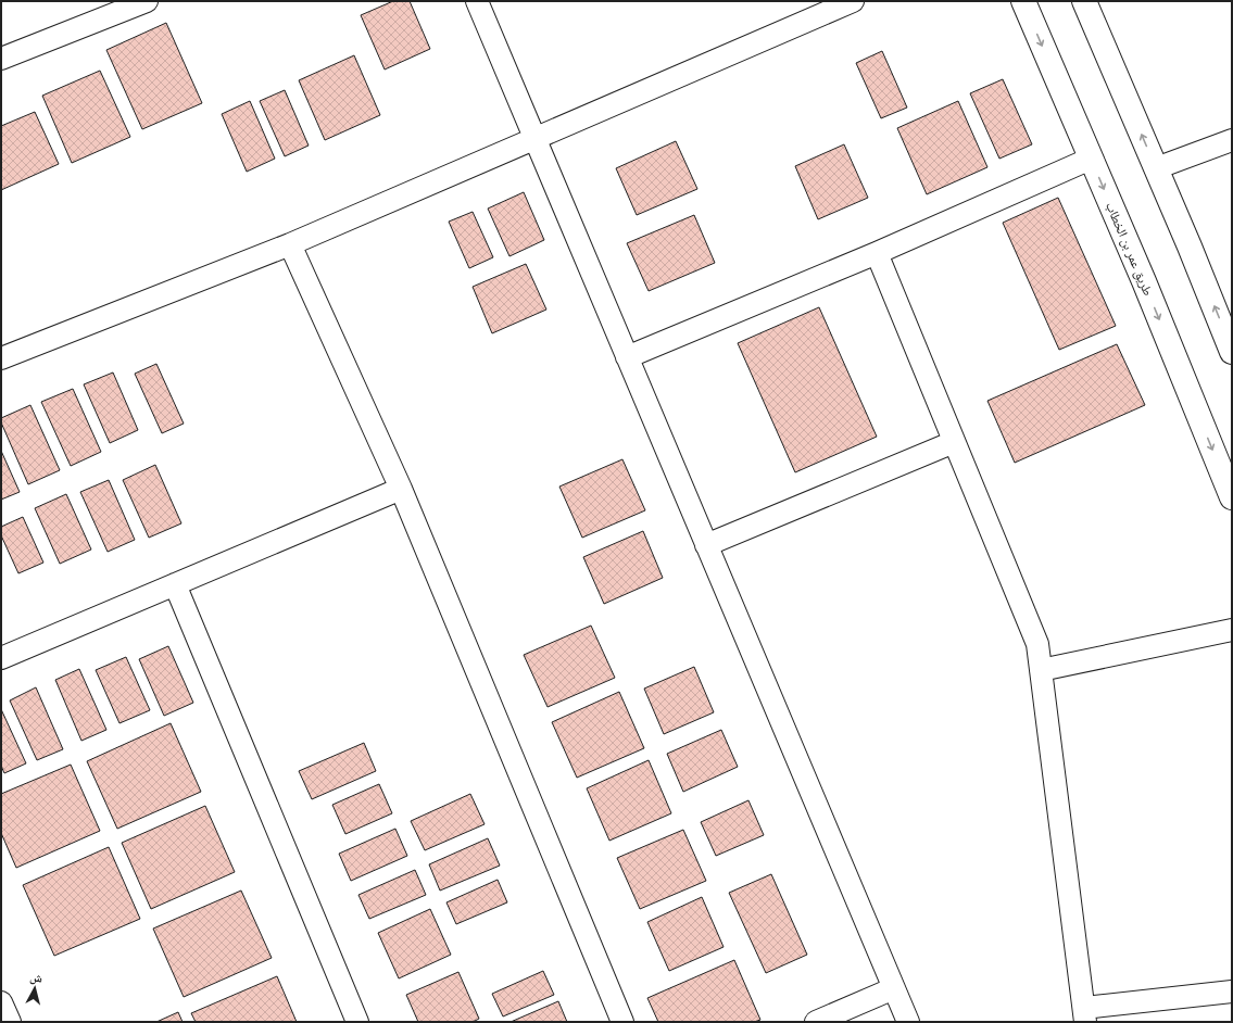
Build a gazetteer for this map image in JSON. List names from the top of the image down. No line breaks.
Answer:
{"streets":{"main road":["طريق عمر بن الخطاب"]},"north":"top"}
